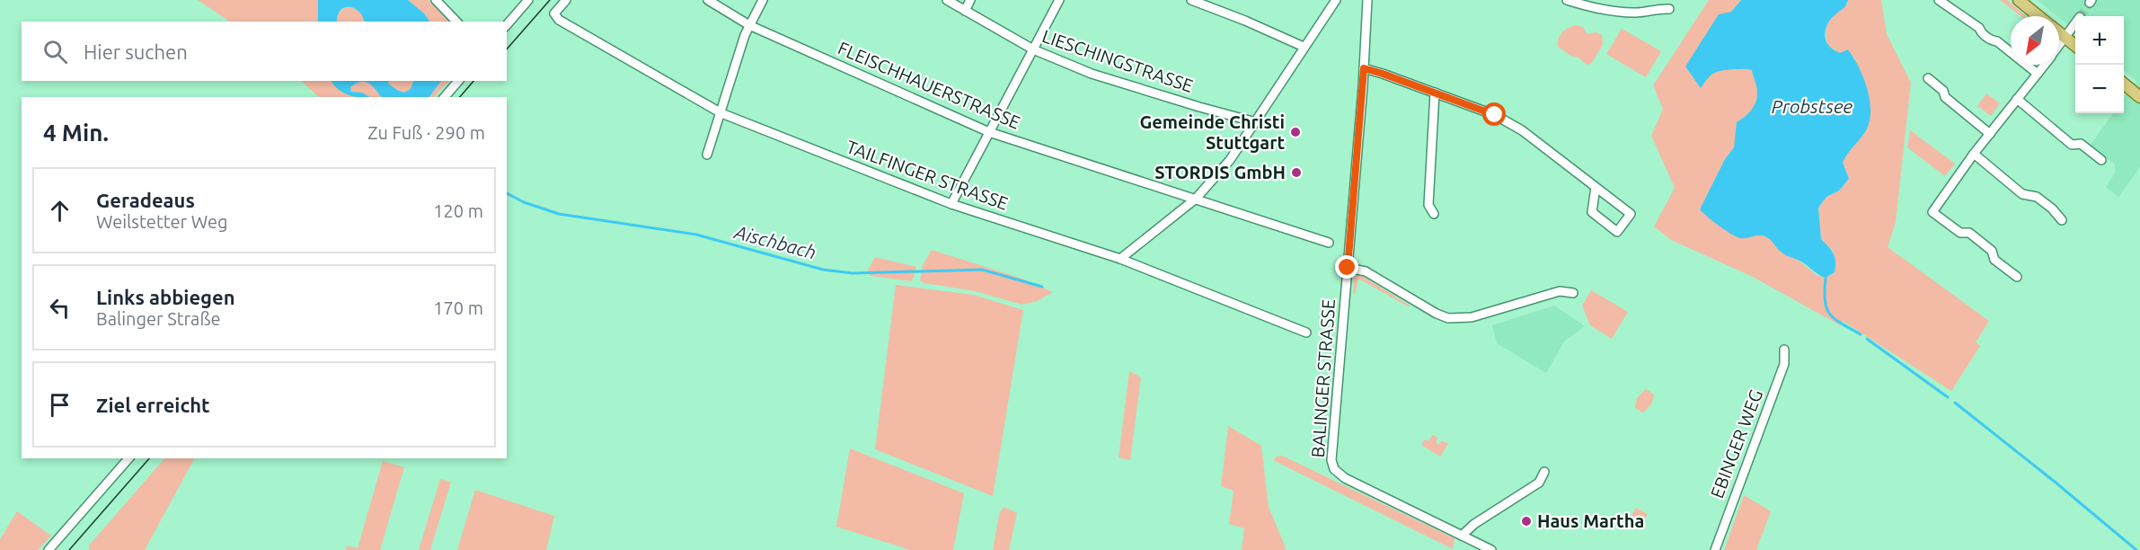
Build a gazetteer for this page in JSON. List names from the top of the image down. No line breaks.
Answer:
{"streets":{"street":["LIESCHINGSTRASSE","FLEISCHHAUERSTRASSE","TAILFINGER STRASSE","BALINGER STRASSE","EBINGER WEG"]},"water":["Probstsee","Aischbach"],"places":["Gemeinde Christi Stuttgart","STORDIS GmbH","Haus Martha"],"north":"bottom left","page":{"map_buttons":["+","−"],"search":"Hier suchen","heading":["4 Min.","Zu Fuß · 290 m"],"list":[["Geradeaus","Weilstetter Weg","120 m"],["Links abbiegen","Balinger Straße","170 m"],"Ziel erreicht"]}}
